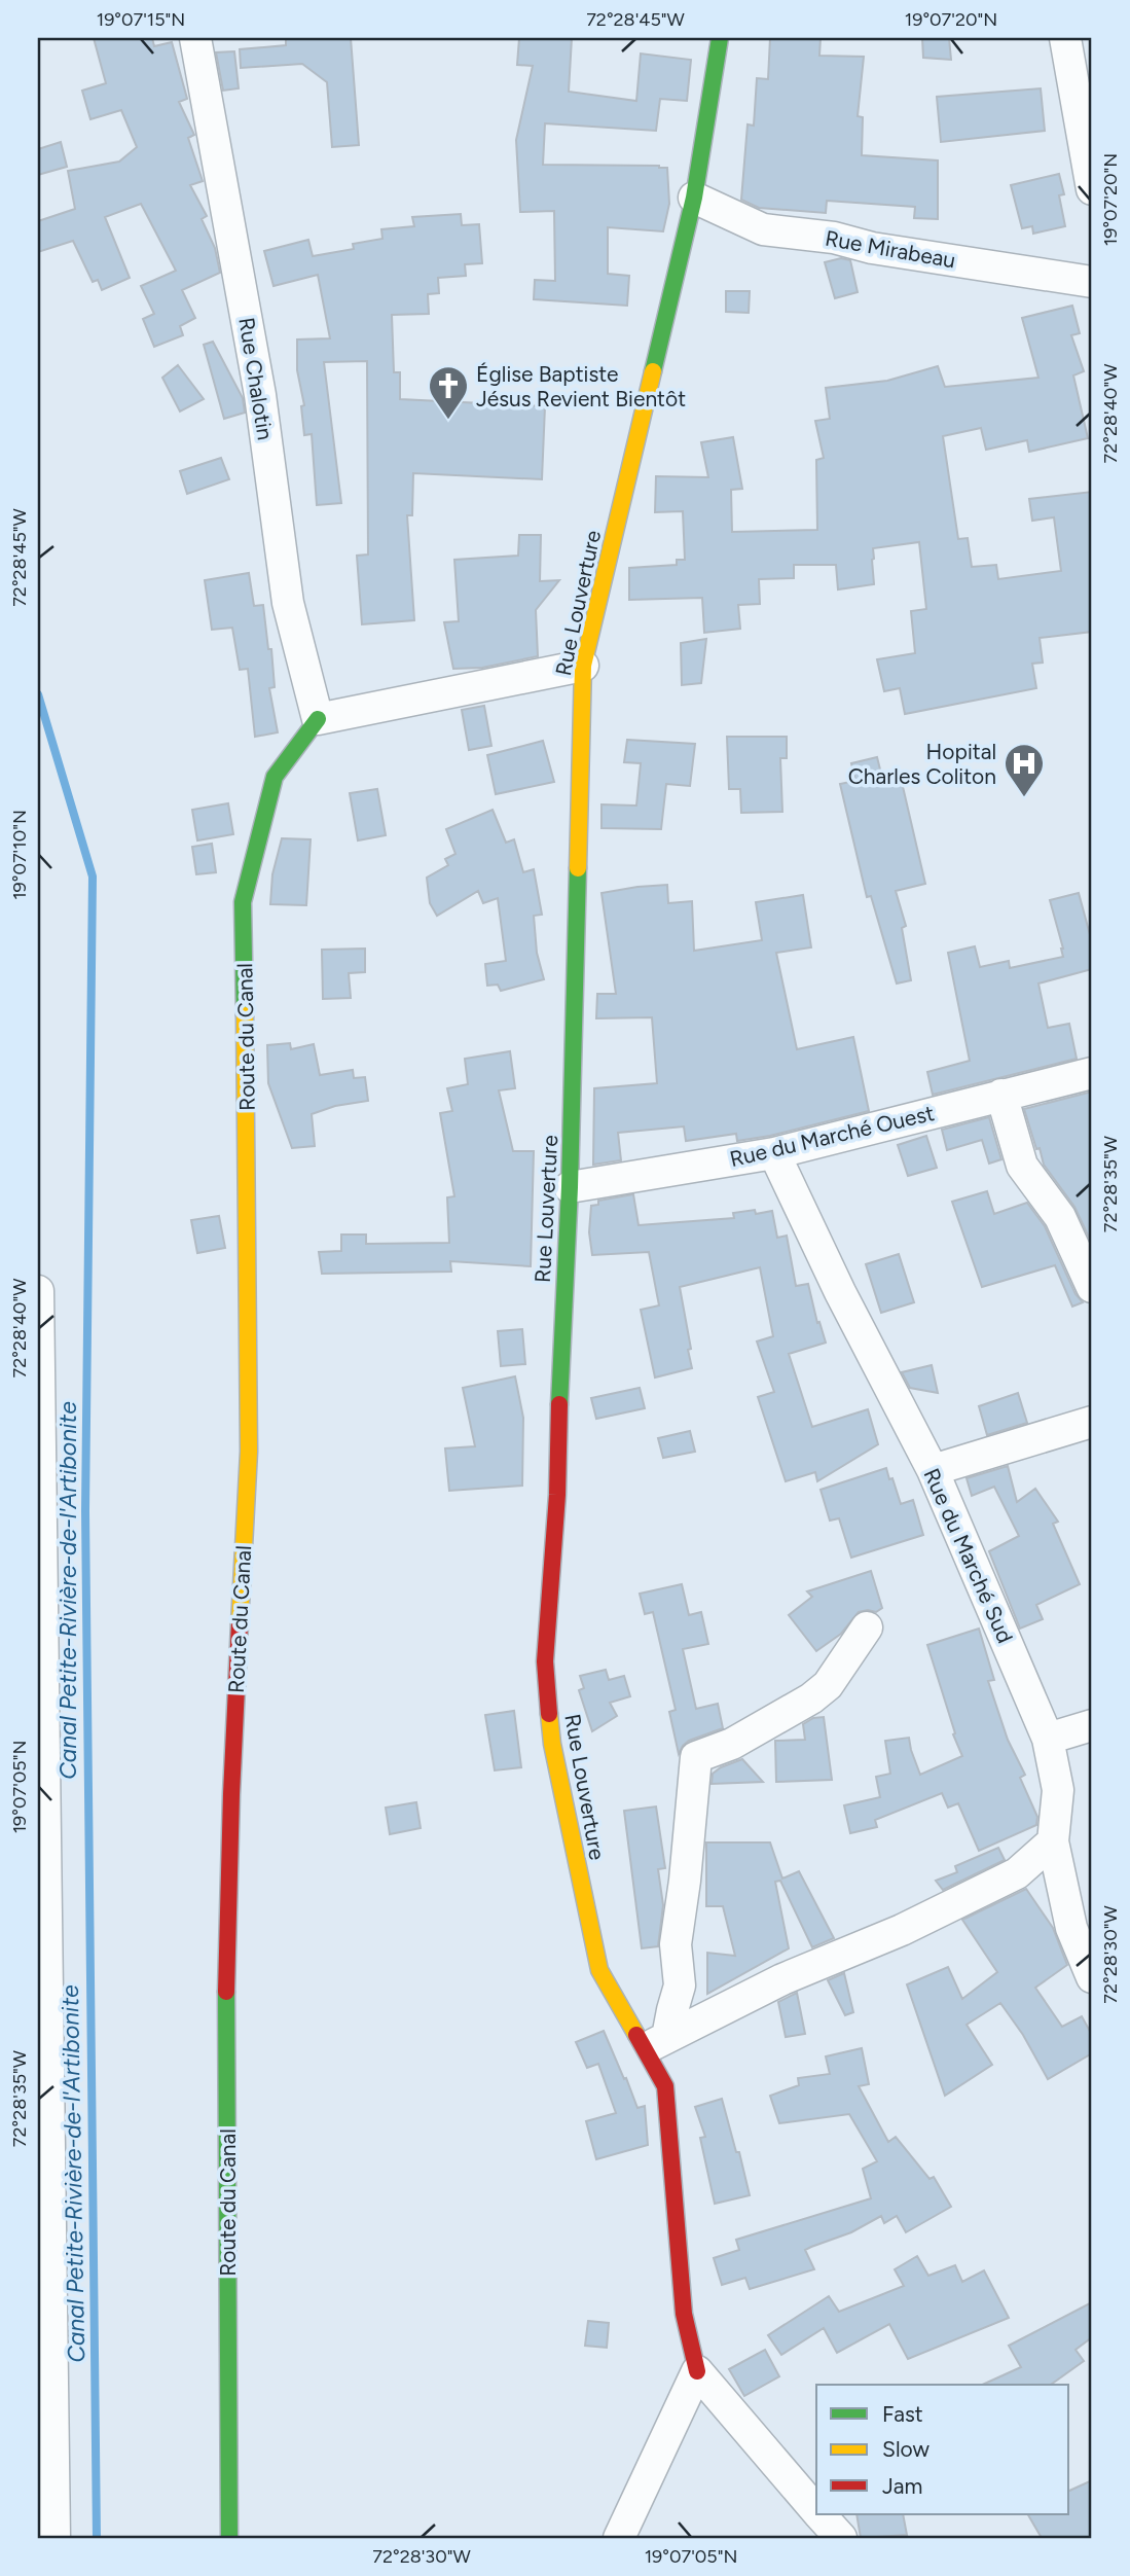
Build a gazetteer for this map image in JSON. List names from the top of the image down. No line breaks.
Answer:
{"streets":{"main road":["Rue Louverture","Route du Canal"],"street":["Rue Mirabeau","Rue Chalotin","Rue du Marché Ouest","Rue du Marché Sud"]},"crossings":[["Rue Mirabeau","Rue Louverture"],["Rue Chalotin","Route du Canal"],["Rue Louverture","Rue du Marché Ouest"],["Rue du Marché Ouest","Rue du Marché Sud"]],"water":["Canal Petite-Rivière-de-l'Artibonite"],"places":{"church":["Église Baptiste Jésus Revient Bientôt"],"hospital":["Hopital Charles Coliton"]},"legend":["Fast","Slow","Jam"],"coordinates":["19°07'15\"N","72°28'45\"W","19°07'20\"N","72°28'40\"W","19°07'10\"N","72°28'35\"W","19°07'05\"N","72°28'30\"W"]}
